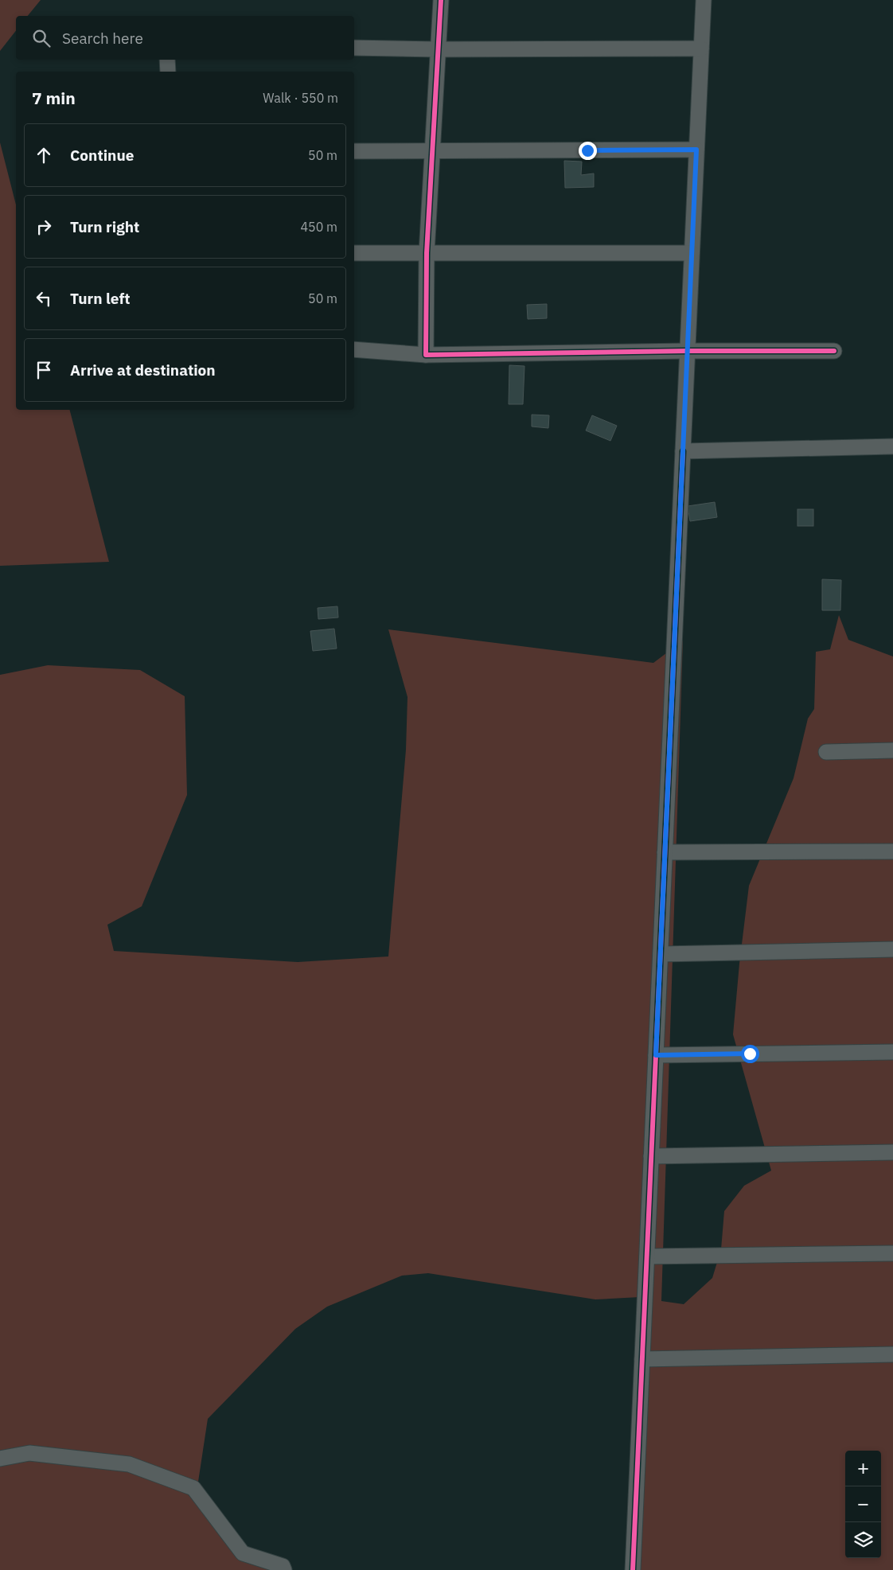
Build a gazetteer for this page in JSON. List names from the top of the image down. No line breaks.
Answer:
{"page":{"search":"Search here","heading":["7 min","Walk · 550 m"],"list":[["Continue","50 m"],["Turn right","450 m"],["Turn left","50 m"],"Arrive at destination"],"map_buttons":["+","−"]}}
